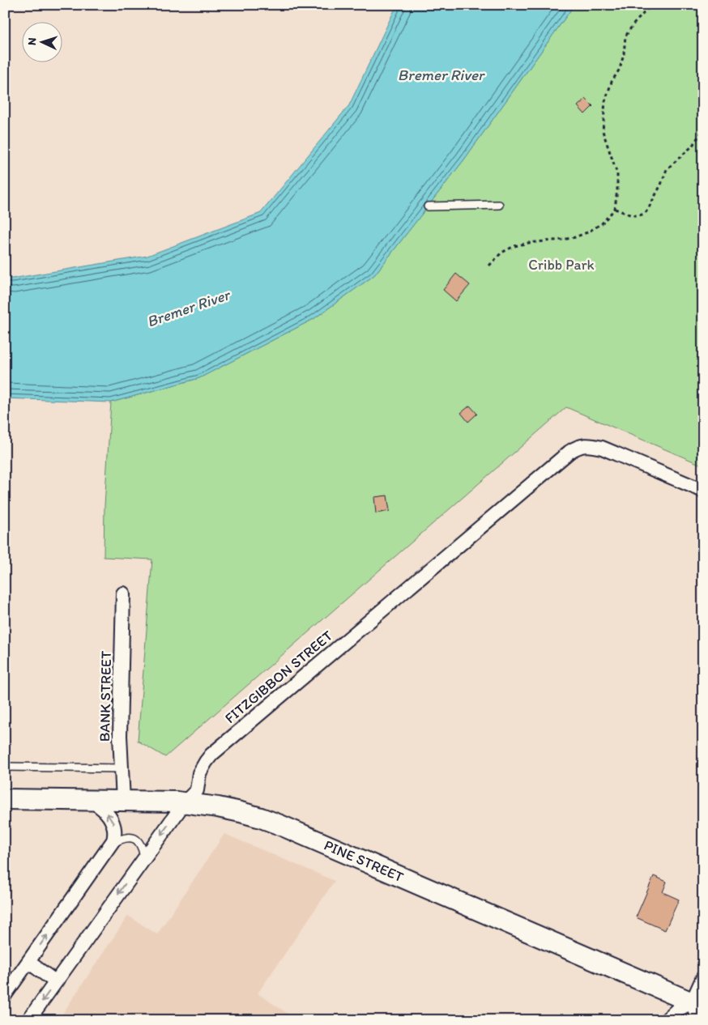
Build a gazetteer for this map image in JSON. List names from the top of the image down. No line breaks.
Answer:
{"streets":{"main road":["PINE STREET"],"street":["FITZGIBBON STREET","BANK STREET"]},"crossings":[["FITZGIBBON STREET","PINE STREET"],["BANK STREET","PINE STREET"]],"water":["Bremer River"],"parks":["Cribb Park"],"north":"left"}
